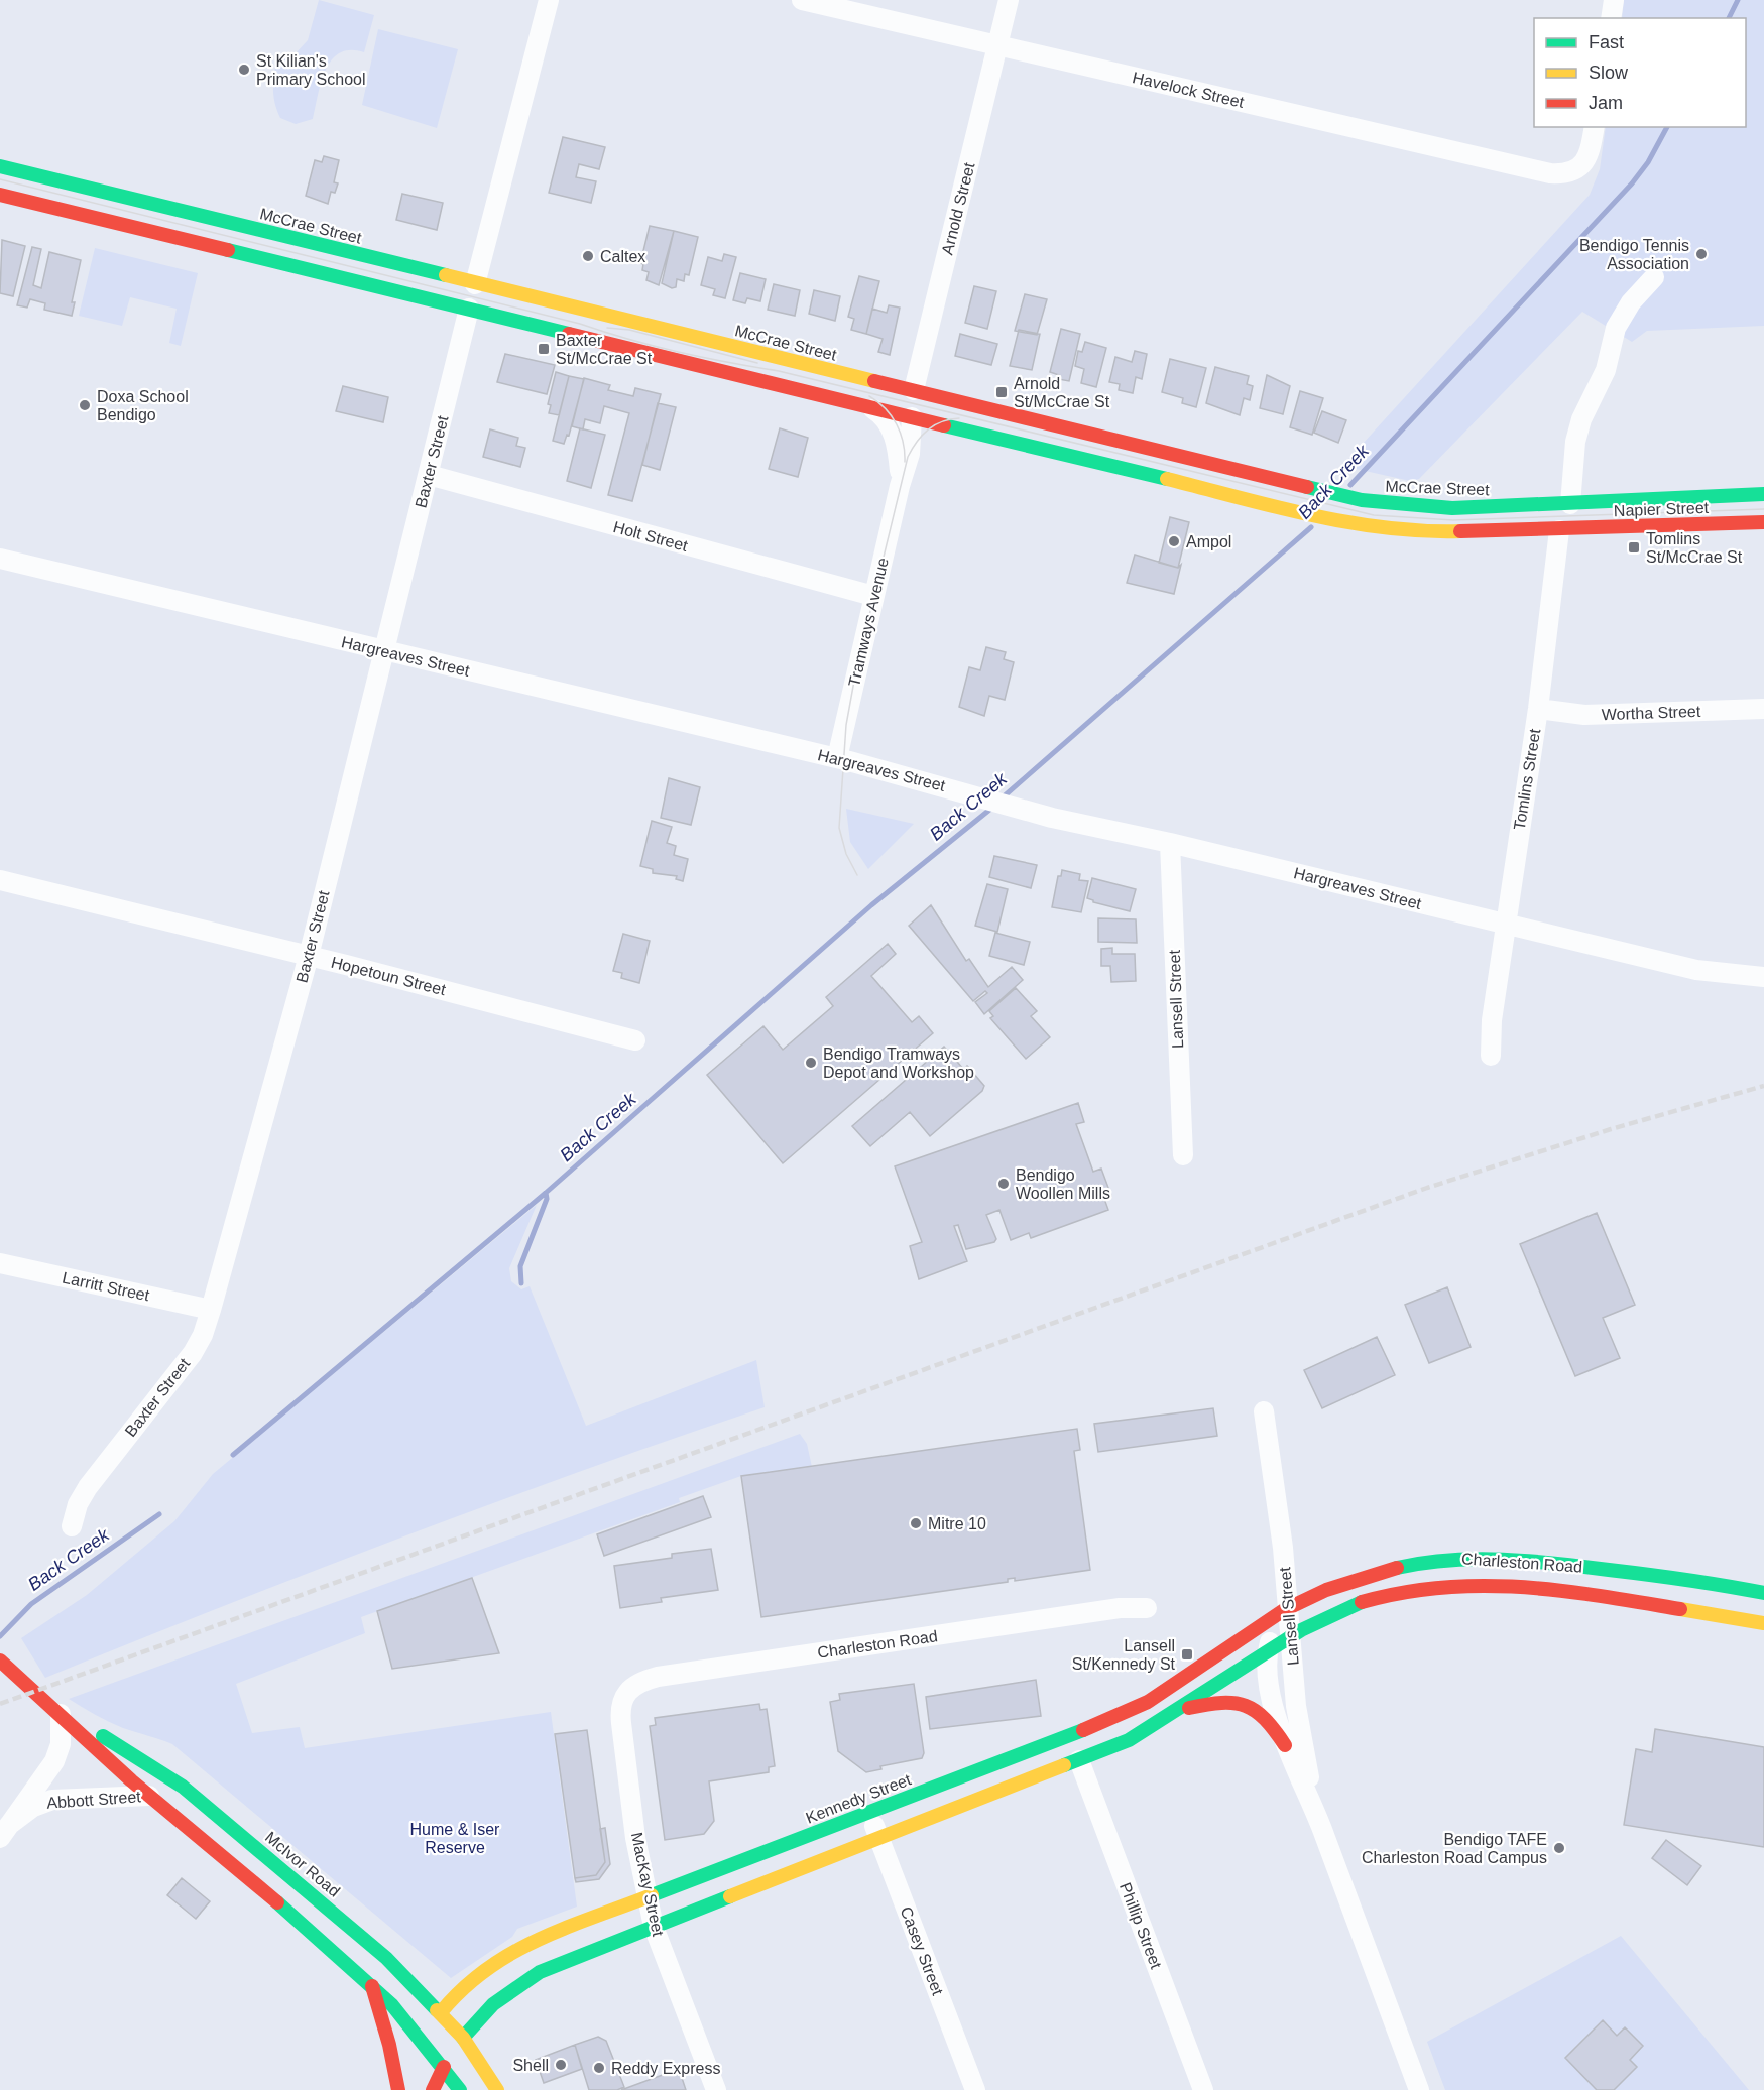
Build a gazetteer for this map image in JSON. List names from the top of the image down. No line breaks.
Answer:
{"streets":{"main road":["Arnold Street","McCrae Street","Napier Street","Tomlins Street","Charleston Road","Kennedy Street","McIvor Road"],"street":["Havelock Street","Baxter Street","Holt Street","Tramways Avenue","Hargreaves Street","Wortha Street","Hopetoun Street","Lansell Street","Larritt Street","Abbott Street","MacKay Street","Phillip Street","Casey Street"]},"crossings":[["Havelock Street","Arnold Street"],["Arnold Street","McCrae Street"],["Arnold Street","Tramways Avenue"],["McCrae Street","Napier Street"],["McCrae Street","Tomlins Street"],["Baxter Street","Holt Street"],["Baxter Street","Hargreaves Street"],["Baxter Street","Hopetoun Street"],["Baxter Street","Larritt Street"],["Napier Street","Tomlins Street"],["Holt Street","Tramways Avenue"],["Tramways Avenue","Hargreaves Street"],["Hargreaves Street","Tomlins Street"],["Hargreaves Street","Lansell Street"],["Wortha Street","Tomlins Street"],["Lansell Street","Charleston Road"],["Lansell Street","Kennedy Street"],["Charleston Road","Kennedy Street"],["Charleston Road","MacKay Street"],["Kennedy Street","McIvor Road"],["Kennedy Street","MacKay Street"],["Kennedy Street","Casey Street"],["Abbott Street","McIvor Road"]],"water":["Back Creek"],"parks":["Hume & Iser Reserve"],"places":{"other":["St Kilian's Primary School","Bendigo Tennis Association","Caltex","Doxa School Bendigo","Ampol","Bendigo Tramways Depot and Workshop","Bendigo Woollen Mills","Mitre 10","Bendigo TAFE Charleston Road Campus","Shell","Reddy Express"],"transit":["Baxter St/McCrae St","Arnold St/McCrae St","Tomlins St/McCrae St","Lansell St/Kennedy St"]},"legend":["Fast","Slow","Jam"]}
